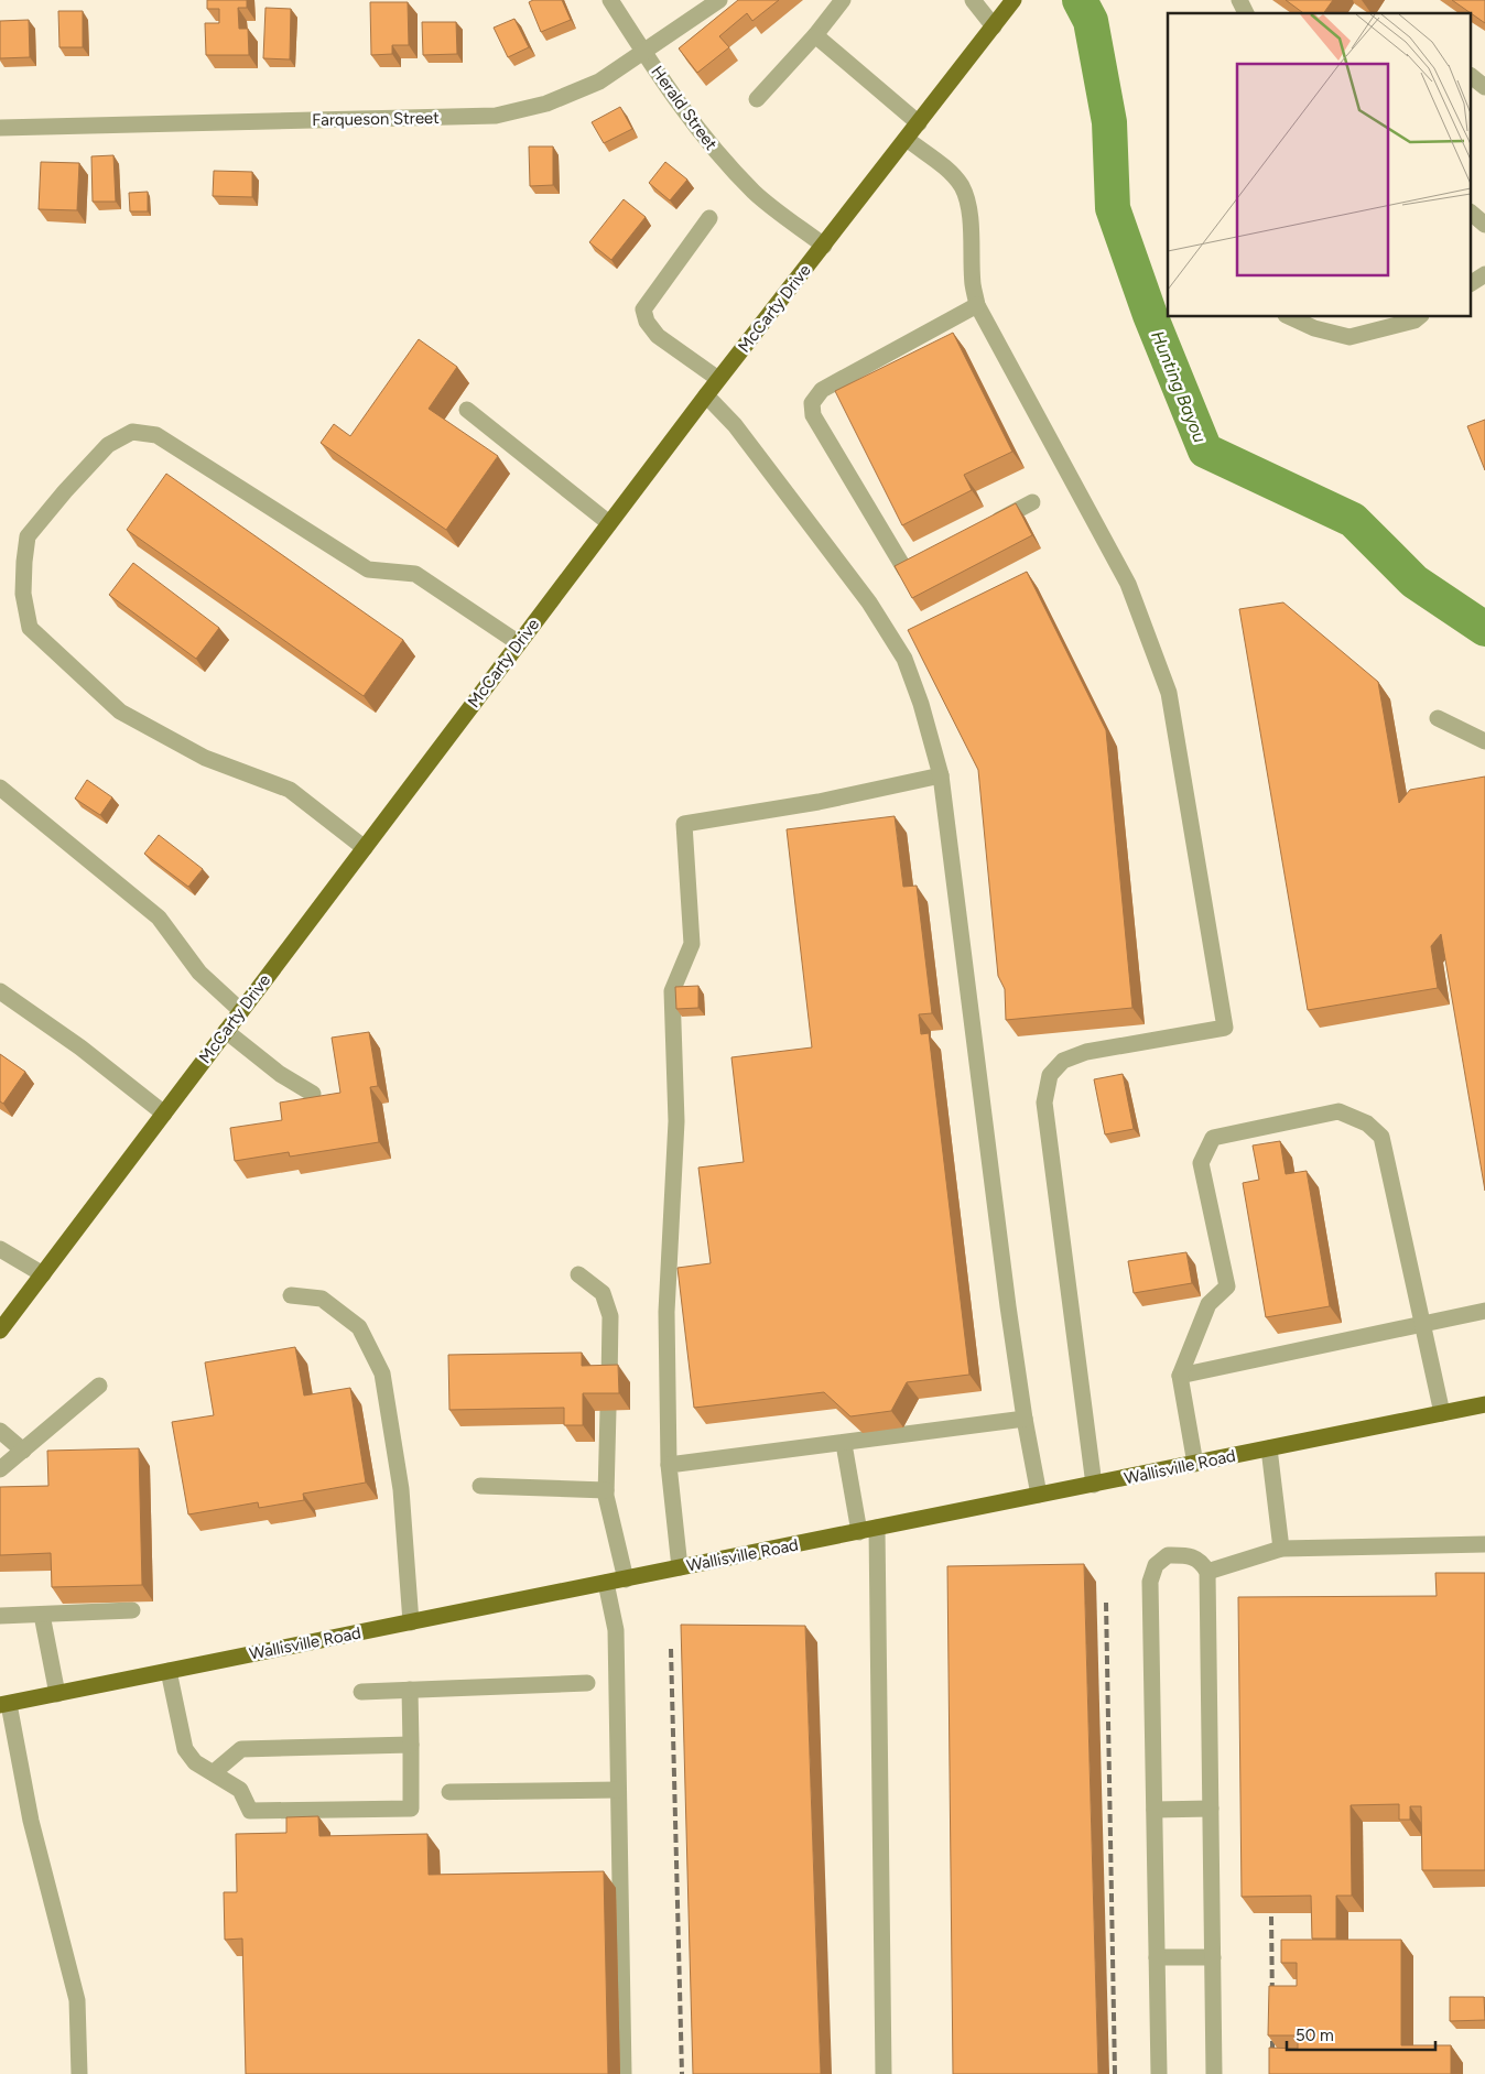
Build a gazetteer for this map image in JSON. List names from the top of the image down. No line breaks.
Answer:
{"streets":{"main road":["McCarty Drive","Wallisville Road"],"street":["Herald Street","Farqueson Street"]},"crossings":[["Herald Street","Farqueson Street"],["Herald Street","McCarty Drive"]],"water":["Hunting Bayou"],"scale_bar":"50 m"}
